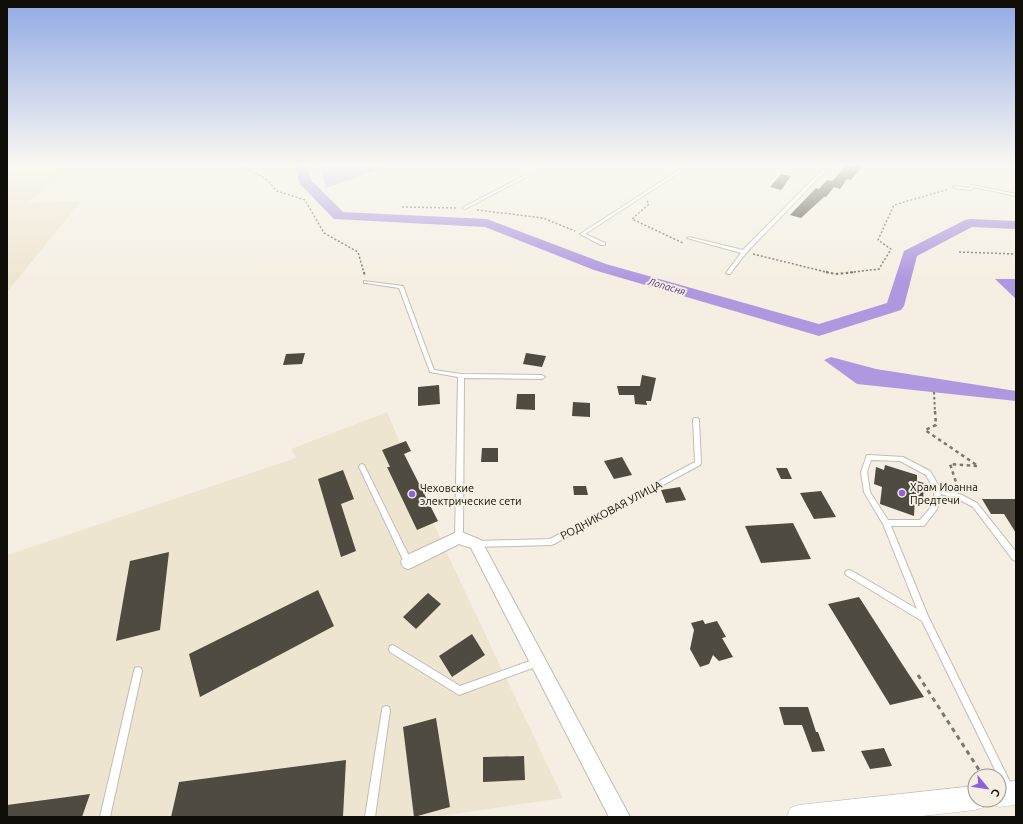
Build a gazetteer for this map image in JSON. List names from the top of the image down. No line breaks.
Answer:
{"streets":{"lane":["РОДНИКОВАЯ УЛИЦА"]},"water":["Лопасня"],"places":["Храм Иоанна Предтечи","Чеховские электрические сети"],"north":"bottom right"}
